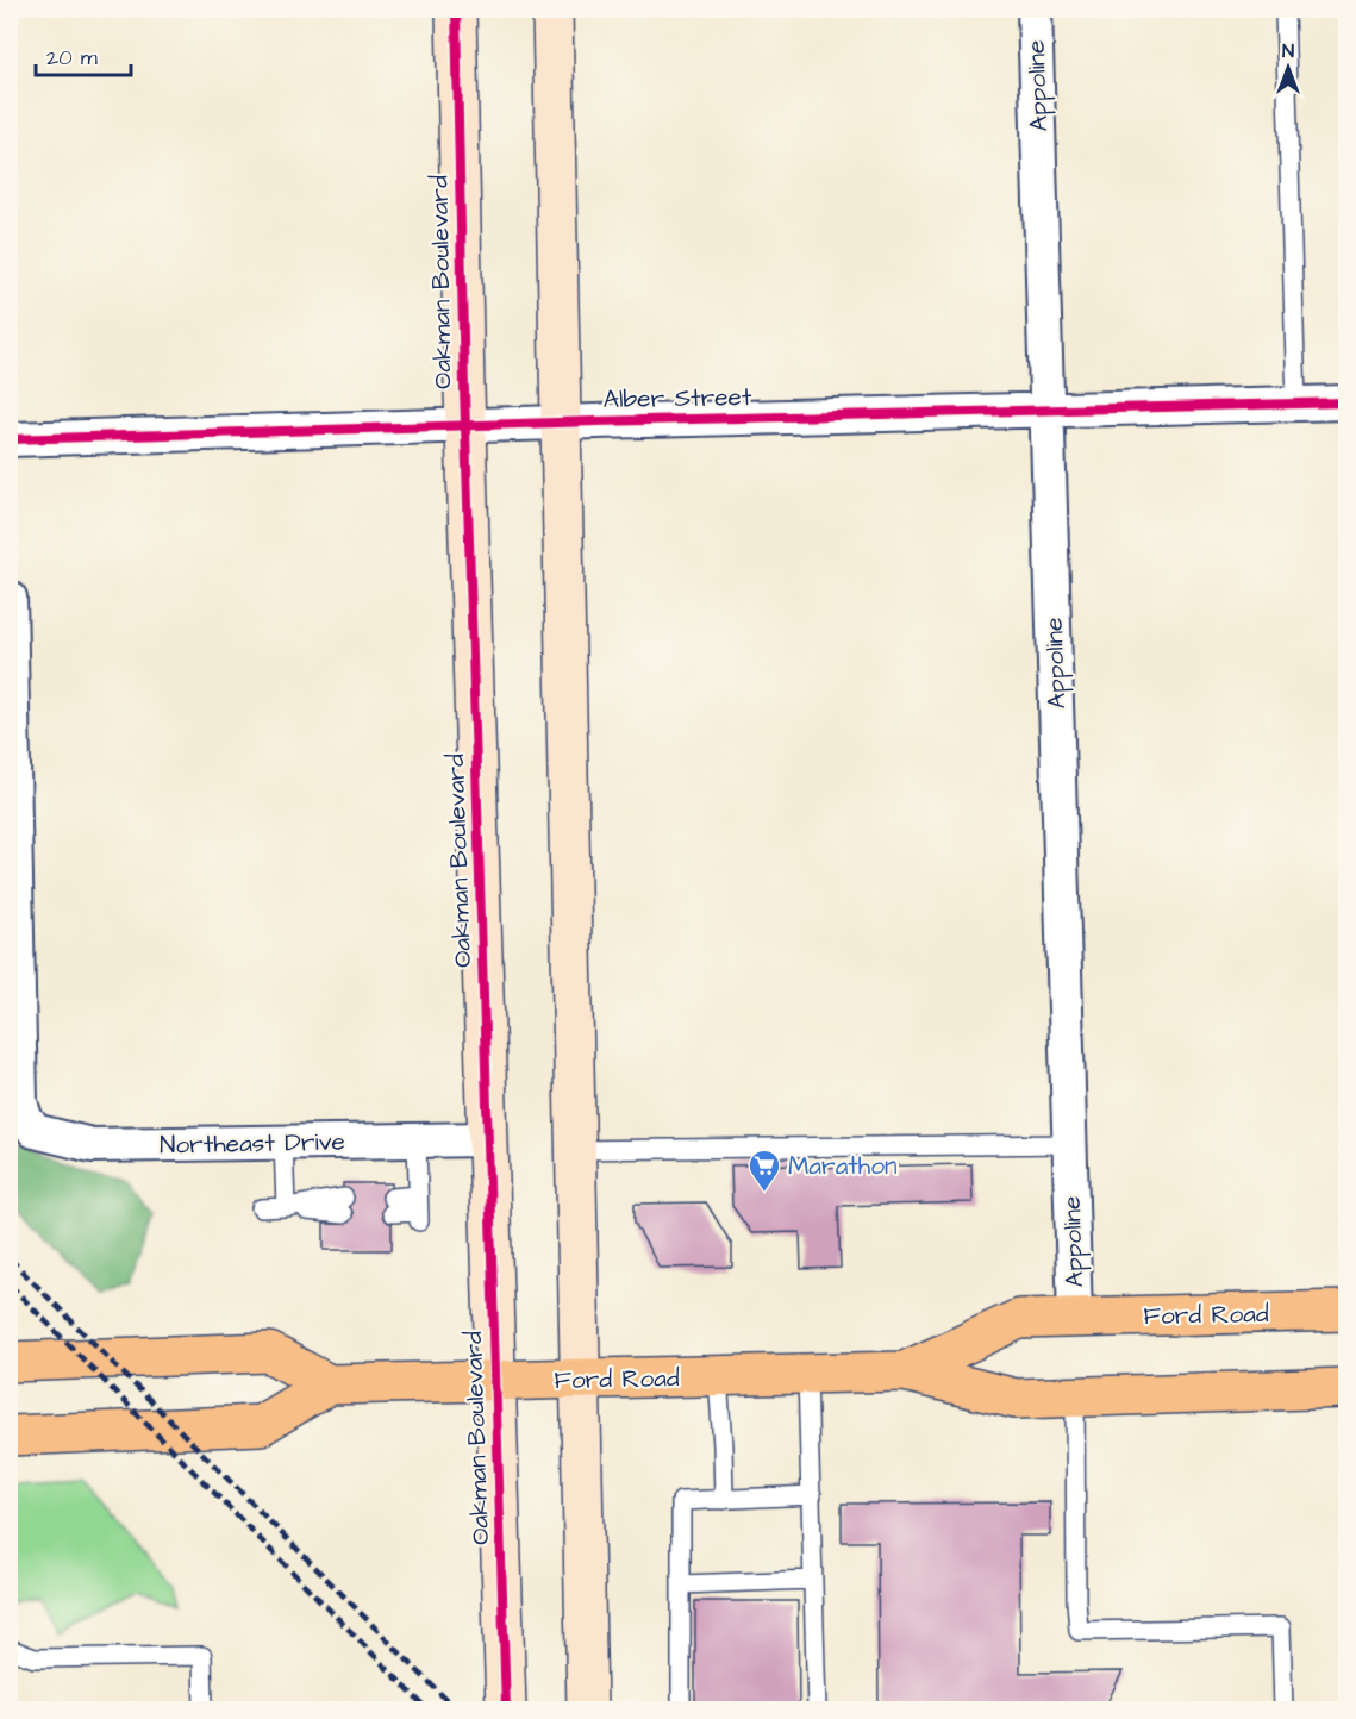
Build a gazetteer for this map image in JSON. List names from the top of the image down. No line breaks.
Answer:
{"streets":{"main road":["Ford Road"],"street":["Appoline","Oakman Boulevard","Alber Street","Northeast Drive"]},"crossings":[["Appoline","Alber Street"],["Appoline","Ford Road"],["Oakman Boulevard","Alber Street"],["Oakman Boulevard","Northeast Drive"],["Oakman Boulevard","Ford Road"]],"places":{"supermarket":["Marathon"]},"scale_bar":"20 m","north":"top"}
